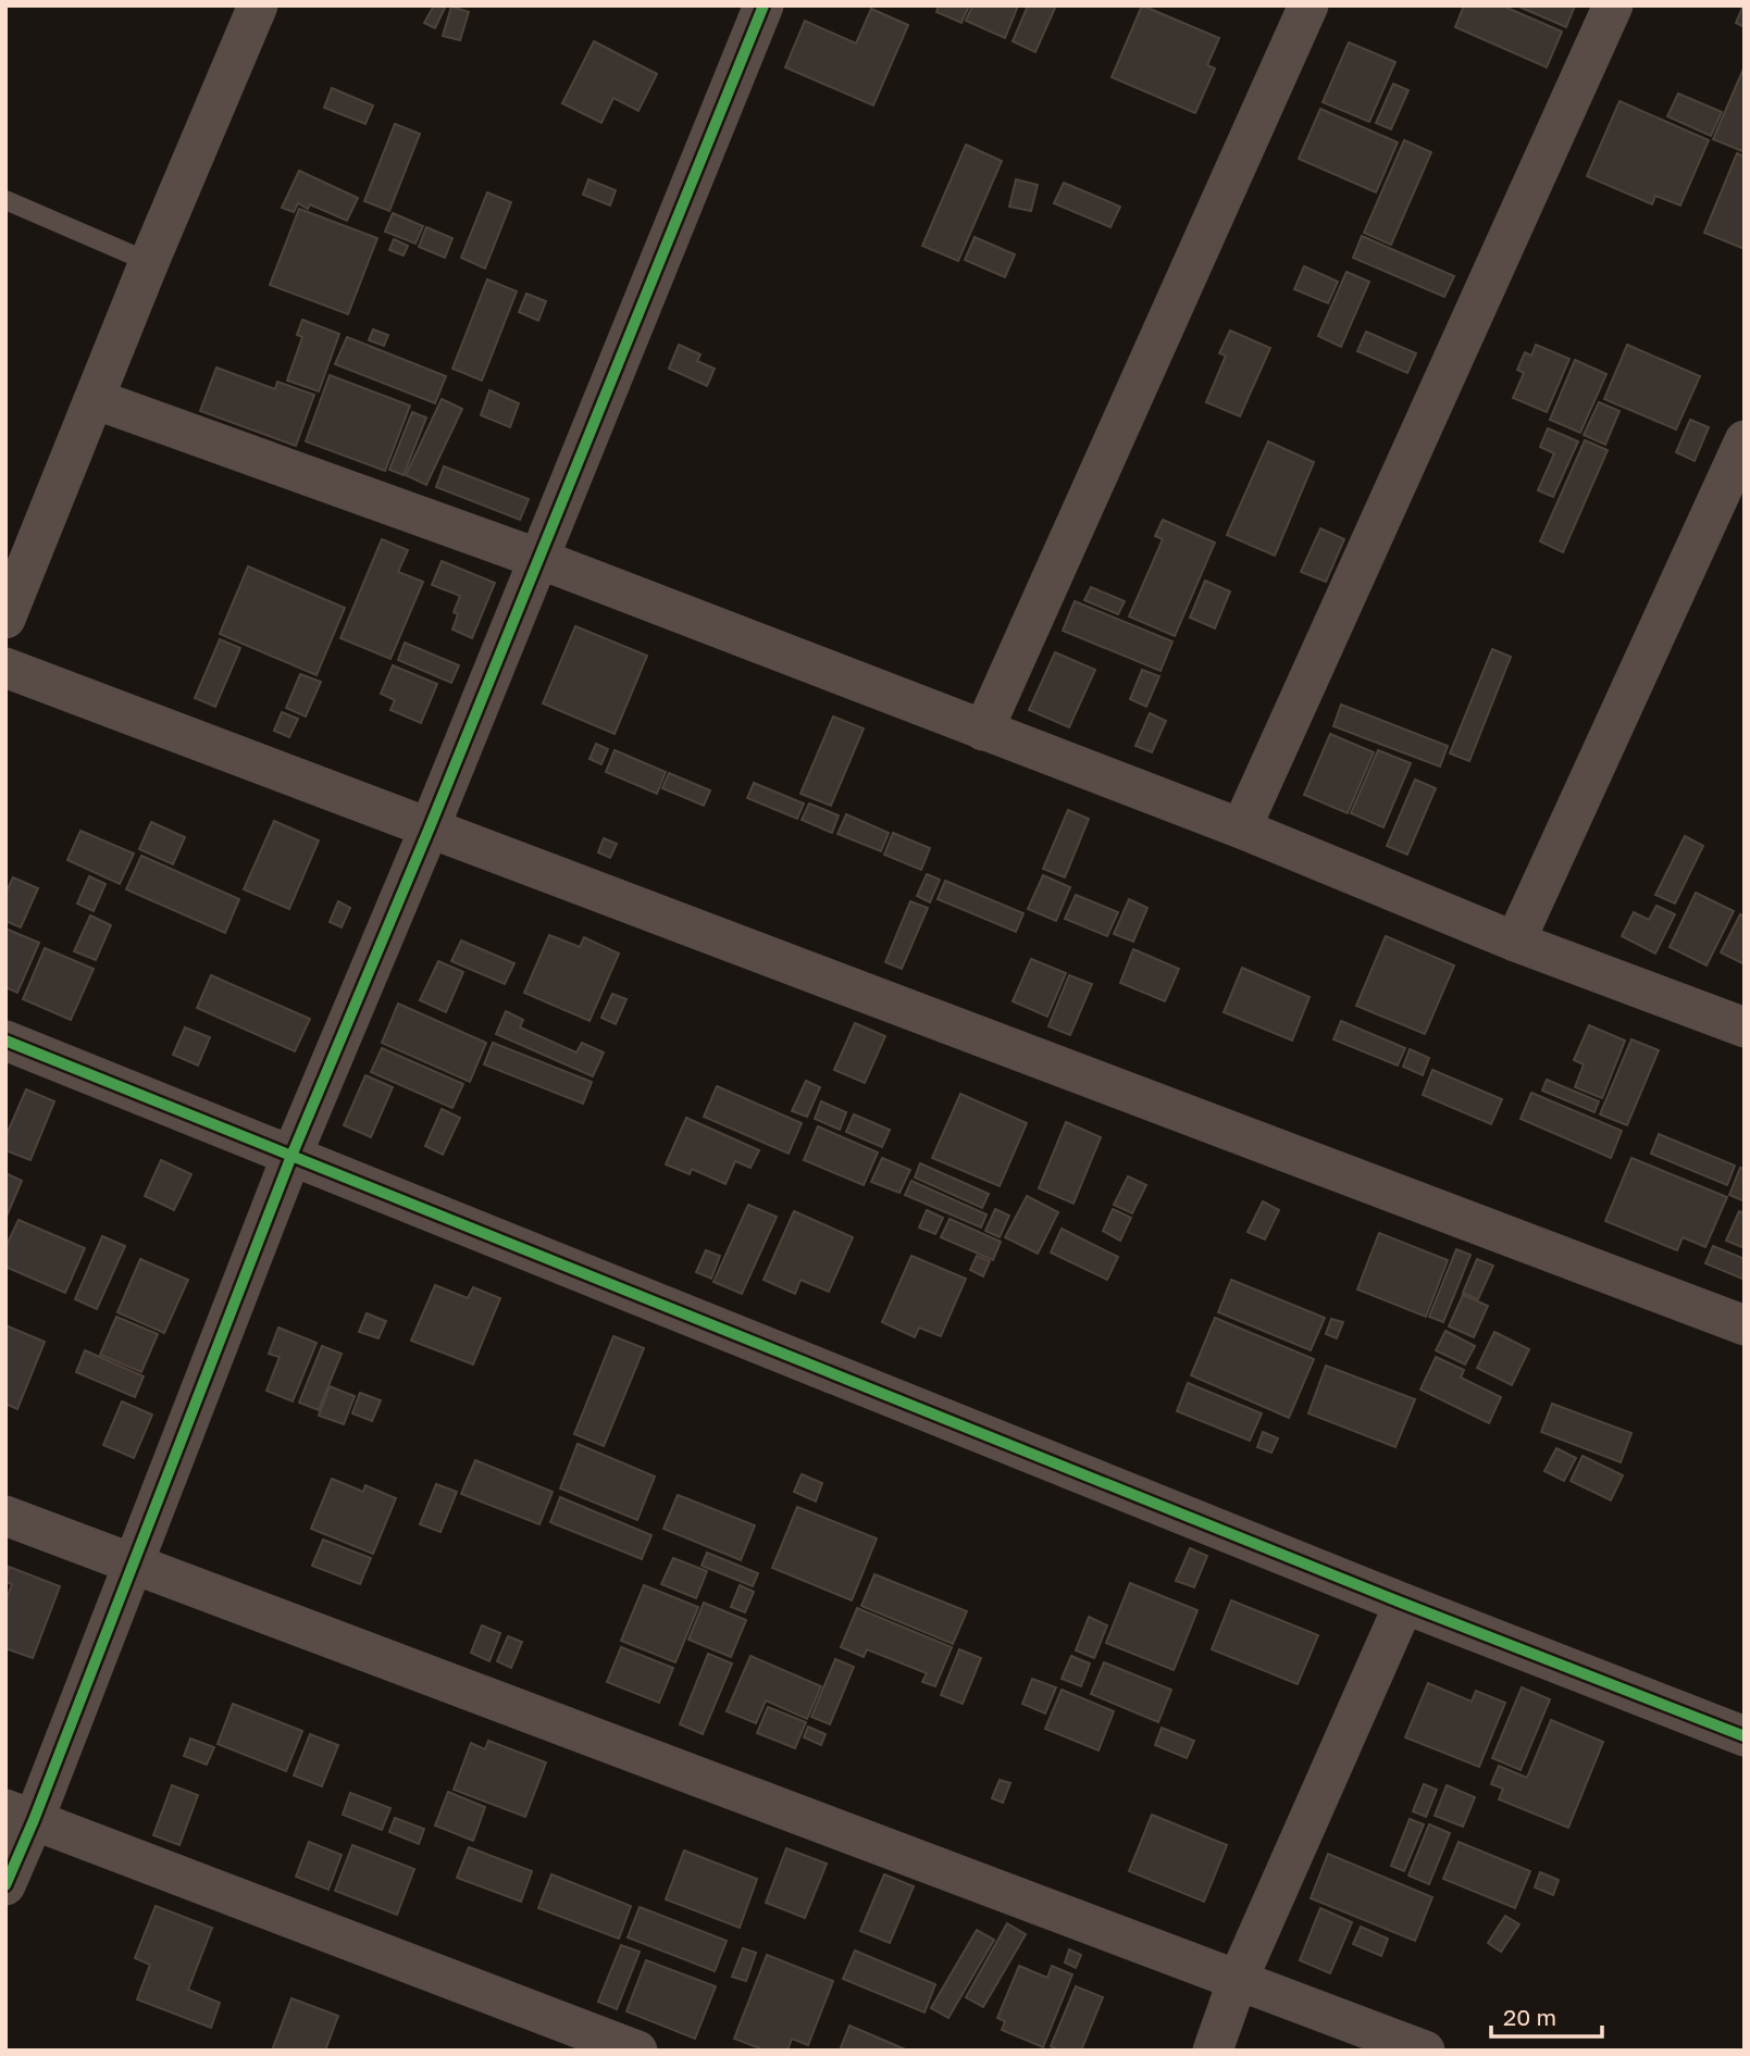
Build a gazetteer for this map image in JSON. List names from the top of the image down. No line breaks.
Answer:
{"scale_bar":"20 m"}
